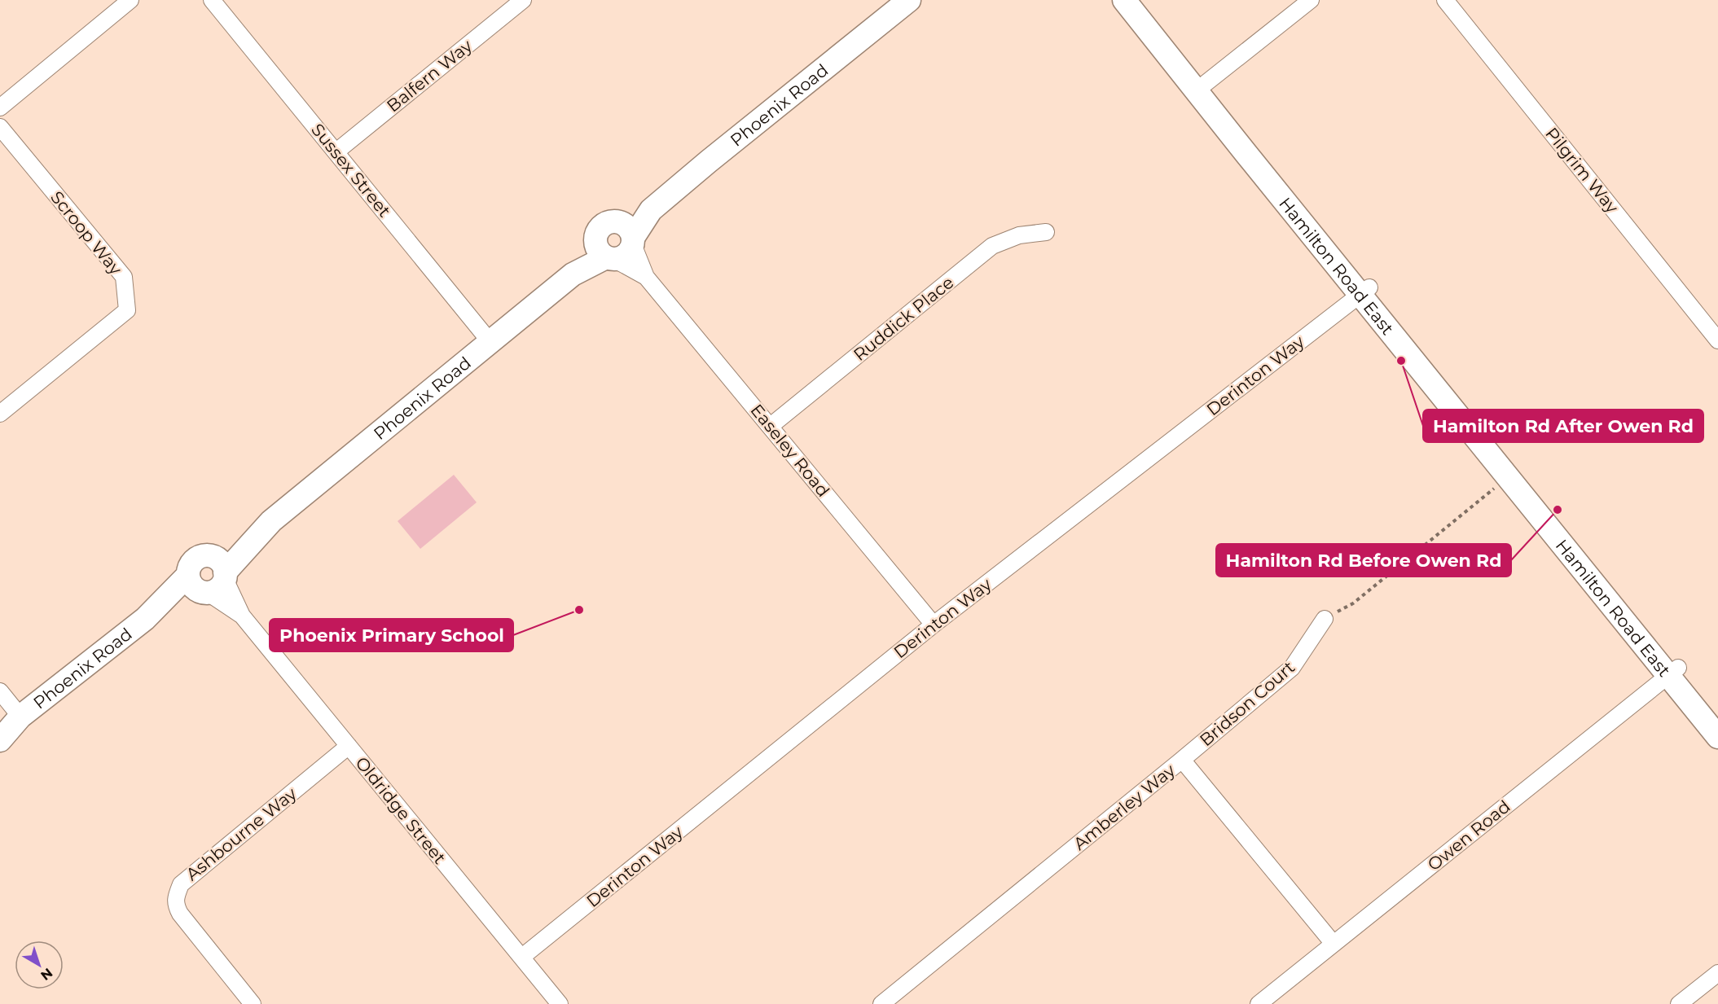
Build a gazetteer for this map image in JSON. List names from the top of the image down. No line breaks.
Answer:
{"streets":{"street":["Balfern Way","Phoenix Road","Sussex Street","Pilgrim Way","Scroop Way","Hamilton Road East","Ruddick Place","Derinton Way","Easeley Road","Bridson Court","Amberley Way","Oldridge Street","Ashbourne Way","Owen Road"]},"crossings":[["Balfern Way","Sussex Street"],["Phoenix Road","Sussex Street"],["Phoenix Road","Easeley Road"],["Phoenix Road","Oldridge Street"],["Hamilton Road East","Derinton Way"],["Hamilton Road East","Owen Road"],["Ruddick Place","Easeley Road"],["Derinton Way","Easeley Road"],["Derinton Way","Oldridge Street"],["Bridson Court","Amberley Way"],["Amberley Way","Owen Road"],["Oldridge Street","Ashbourne Way"]],"places":["Hamilton Rd After Owen Rd","Hamilton Rd Before Owen Rd","Phoenix Primary School"],"north":"bottom right"}
